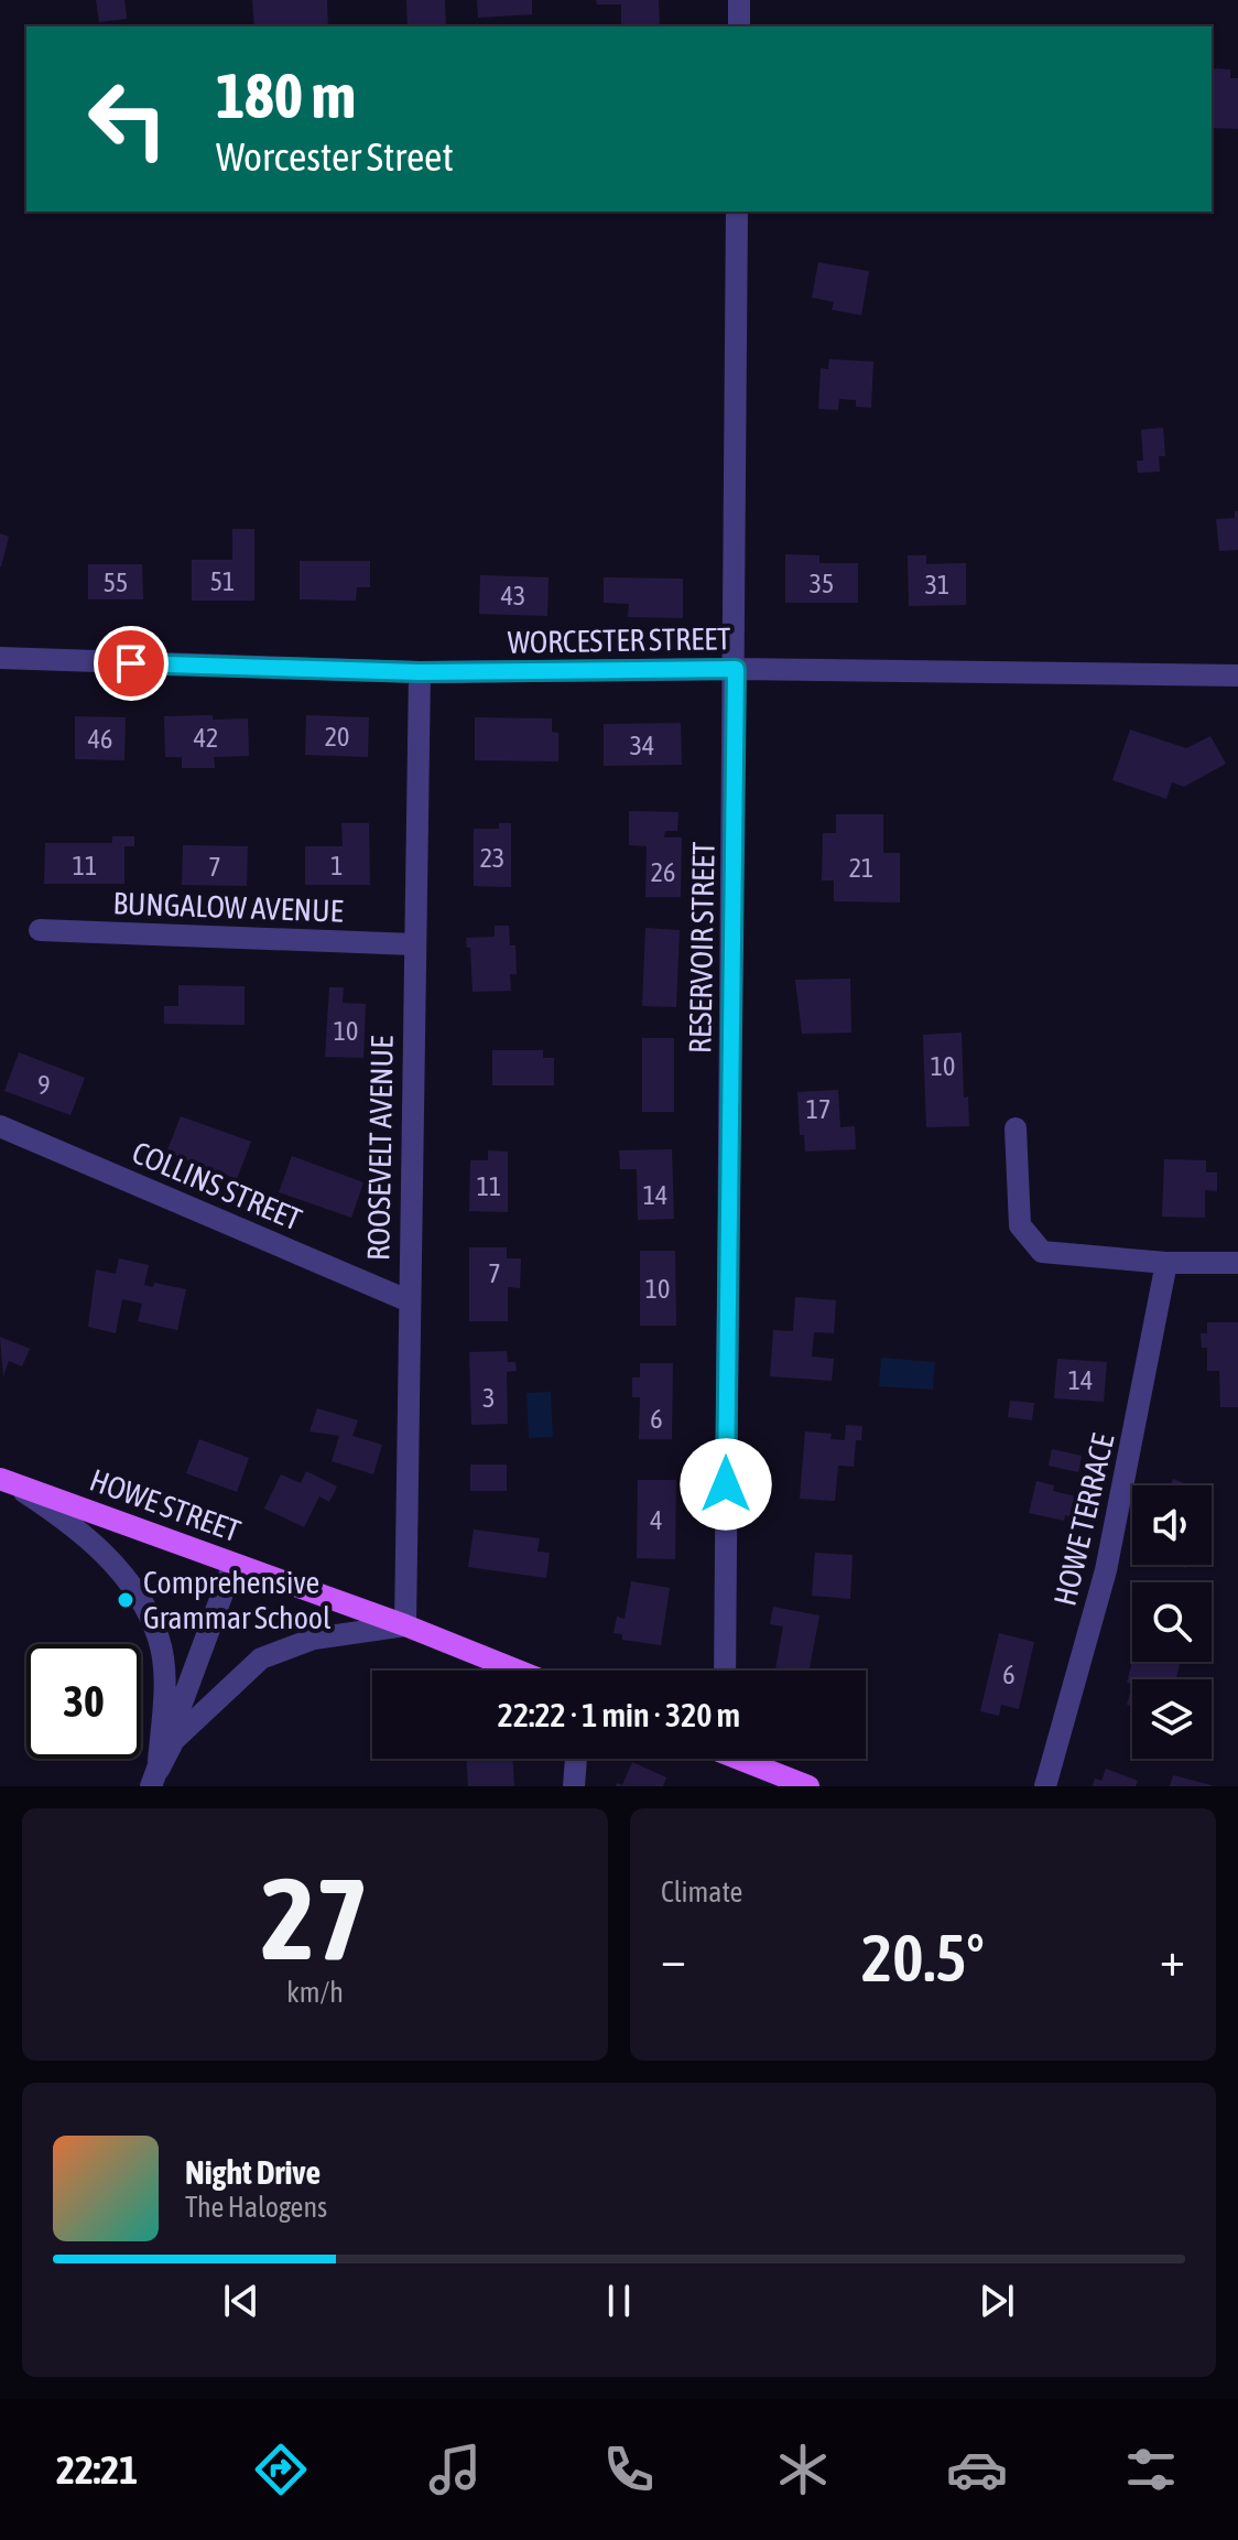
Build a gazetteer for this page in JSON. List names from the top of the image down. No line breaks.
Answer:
{"streets":{"main road":["HOWE STREET"],"street":["WORCESTER STREET","BUNGALOW AVENUE","RESERVOIR STREET","ROOSEVELT AVENUE","COLLINS STREET","HOWE TERRACE"]},"crossings":[["WORCESTER STREET","RESERVOIR STREET"],["WORCESTER STREET","ROOSEVELT AVENUE"],["BUNGALOW AVENUE","ROOSEVELT AVENUE"],["ROOSEVELT AVENUE","COLLINS STREET"],["ROOSEVELT AVENUE","HOWE STREET"]],"places":["Comprehensive Grammar School"],"house_numbers":["51","55","35","31","43","20","42","46","34","23","11","1","7","21","26","10","10","9","17","11","14","7","10","14","3","6","4","6"],"page":{"turn":["180 m","Worcester Street"],"limit":"30","trip":"22:22 · 1 min · 320 m","tile":[["27","km/h"],"Climate"],"heat":["−","20.5°","+"],"song":["Night Drive","The Halogens"],"tabs":"22:21"}}
